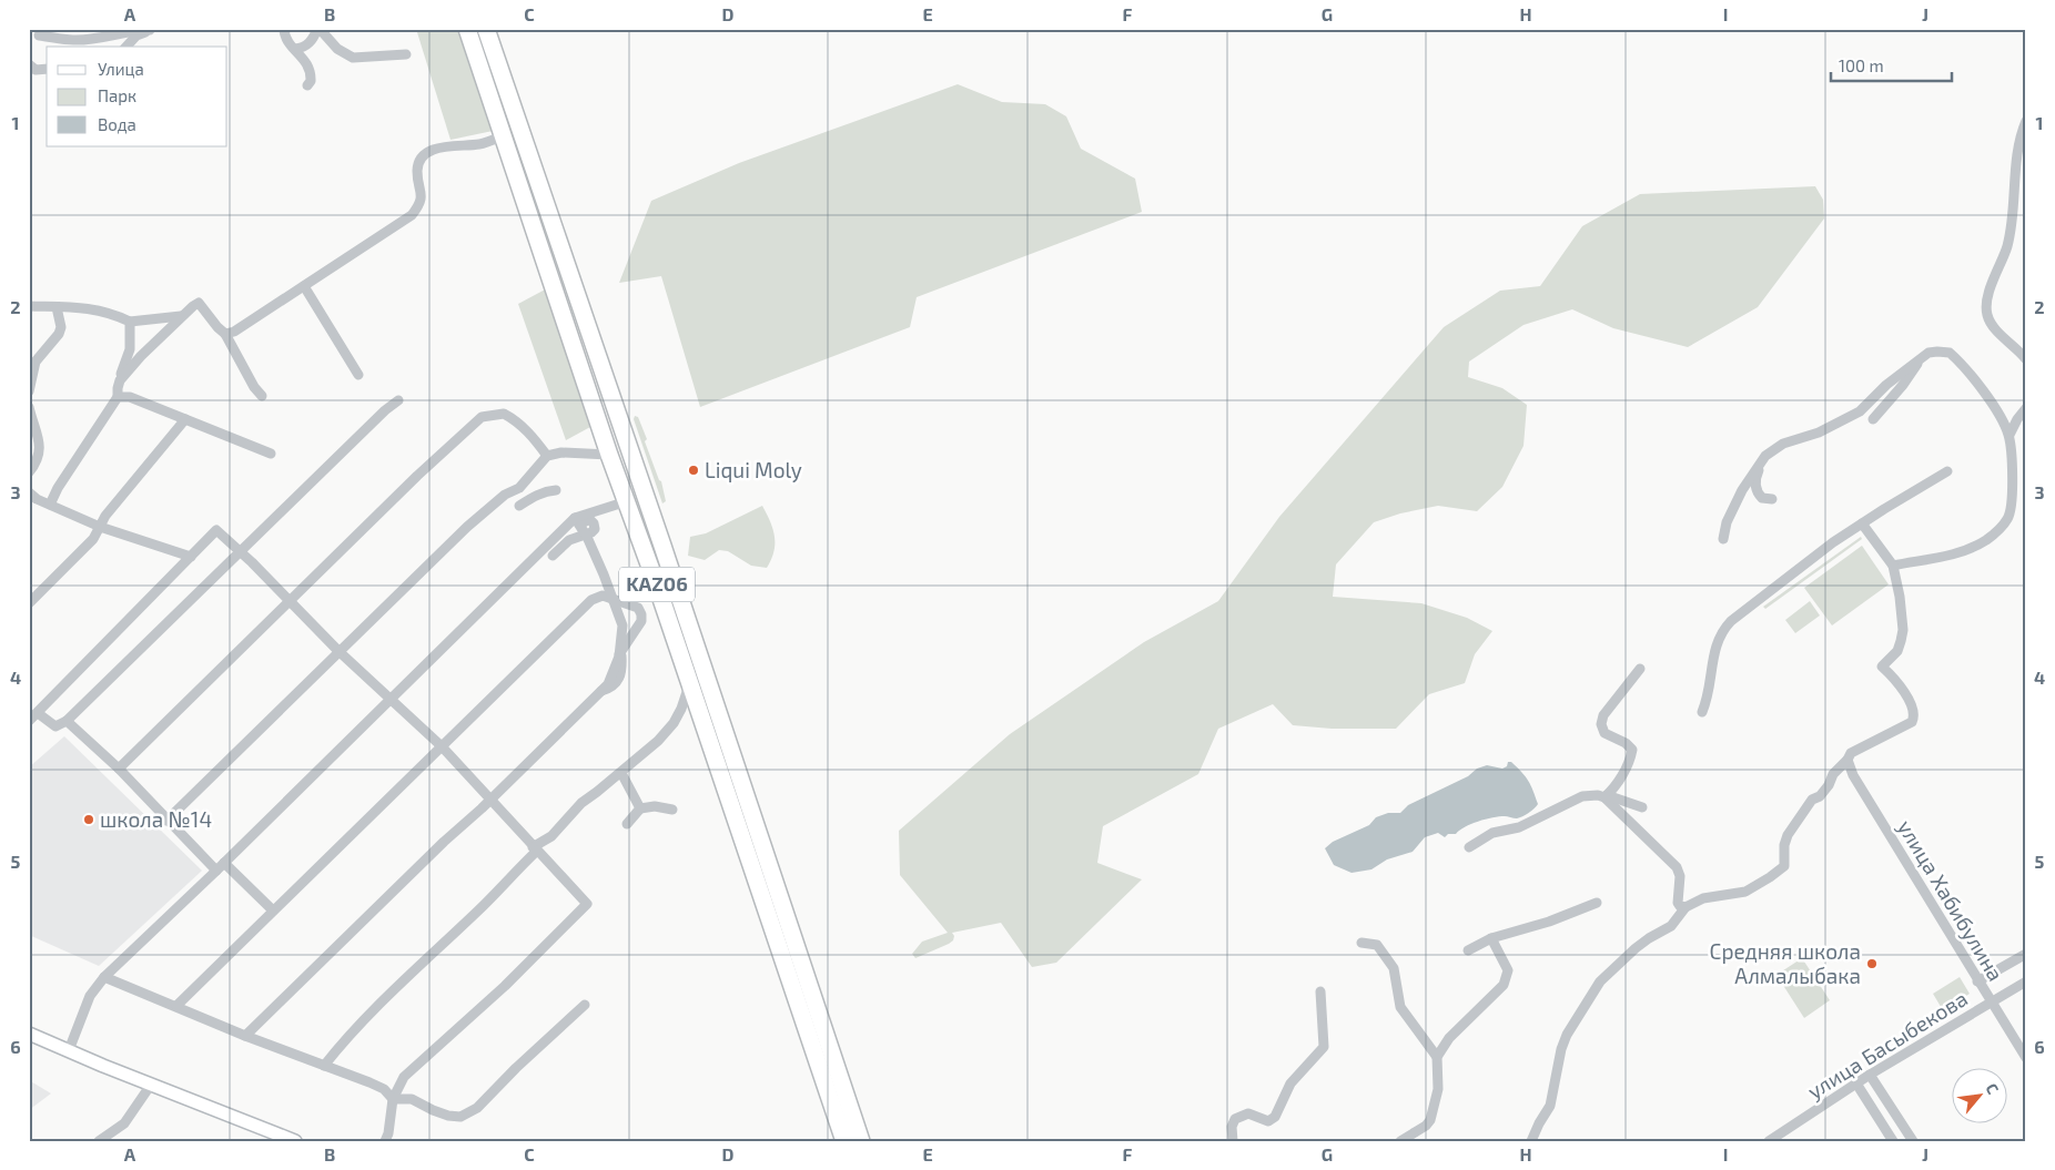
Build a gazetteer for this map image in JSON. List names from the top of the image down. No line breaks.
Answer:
{"streets":{"highway":["KАZ06"],"street":["улица Хабибулина","улица Басыбекова"]},"crossings":[["улица Хабибулина","улица Басыбекова"]],"places":["Liqui Moly","школа №14","Средняя школа Алмалыбака"],"legend":["Улица","Парк","Вода"],"scale_bar":"100 m","north":"top right","grid":{"columns":["A","B","C","D","E","F","G","H","I","J"],"rows":["1","2","3","4","5","6"]}}
